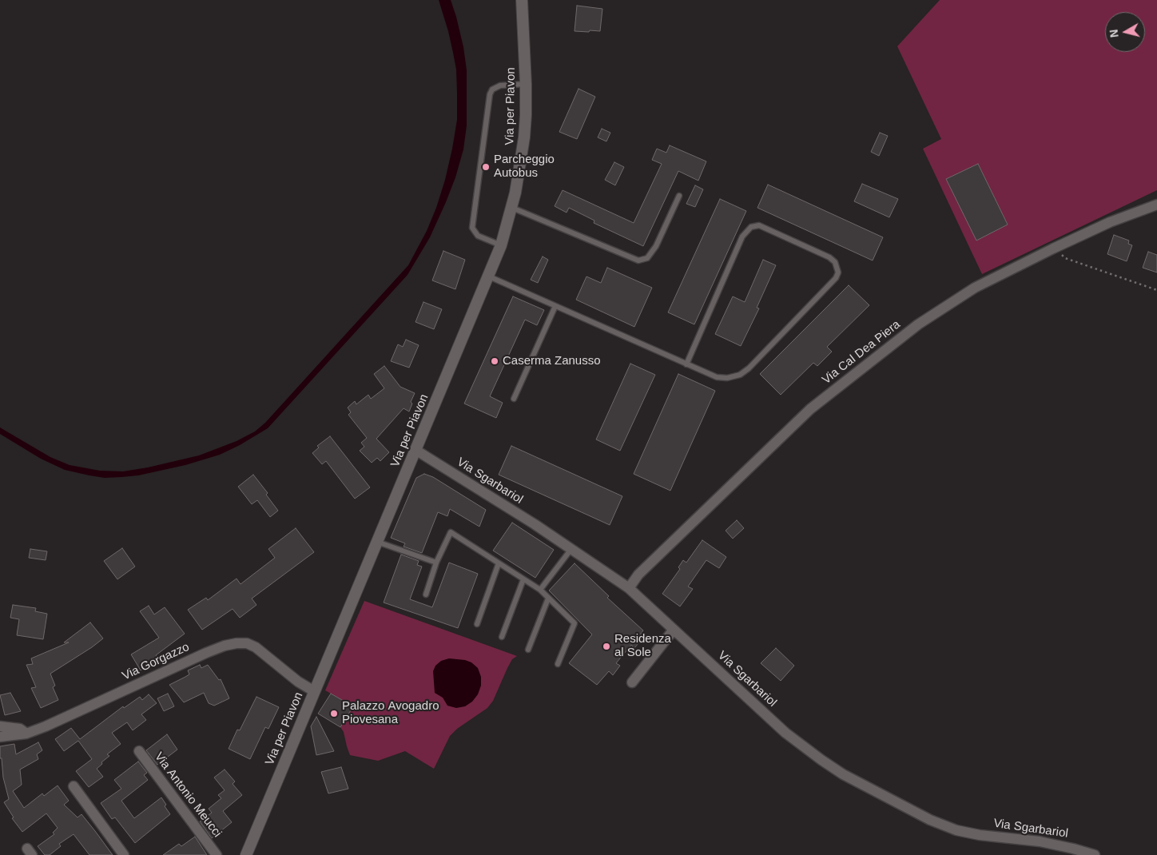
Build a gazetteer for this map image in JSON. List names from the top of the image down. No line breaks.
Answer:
{"streets":{"street":["Via per Piavon","Via Cal Dea Piera","Via Sgarbariol","Via Gorgazzo","Via Antonio Meucci"]},"crossings":[["Via per Piavon","Via Sgarbariol"],["Via per Piavon","Via Gorgazzo"],["Via Cal Dea Piera","Via Sgarbariol"]],"places":["Parcheggio Autobus","Caserma Zanusso","Residenza al Sole","Palazzo Avogadro Piovesana"],"north":"left"}
